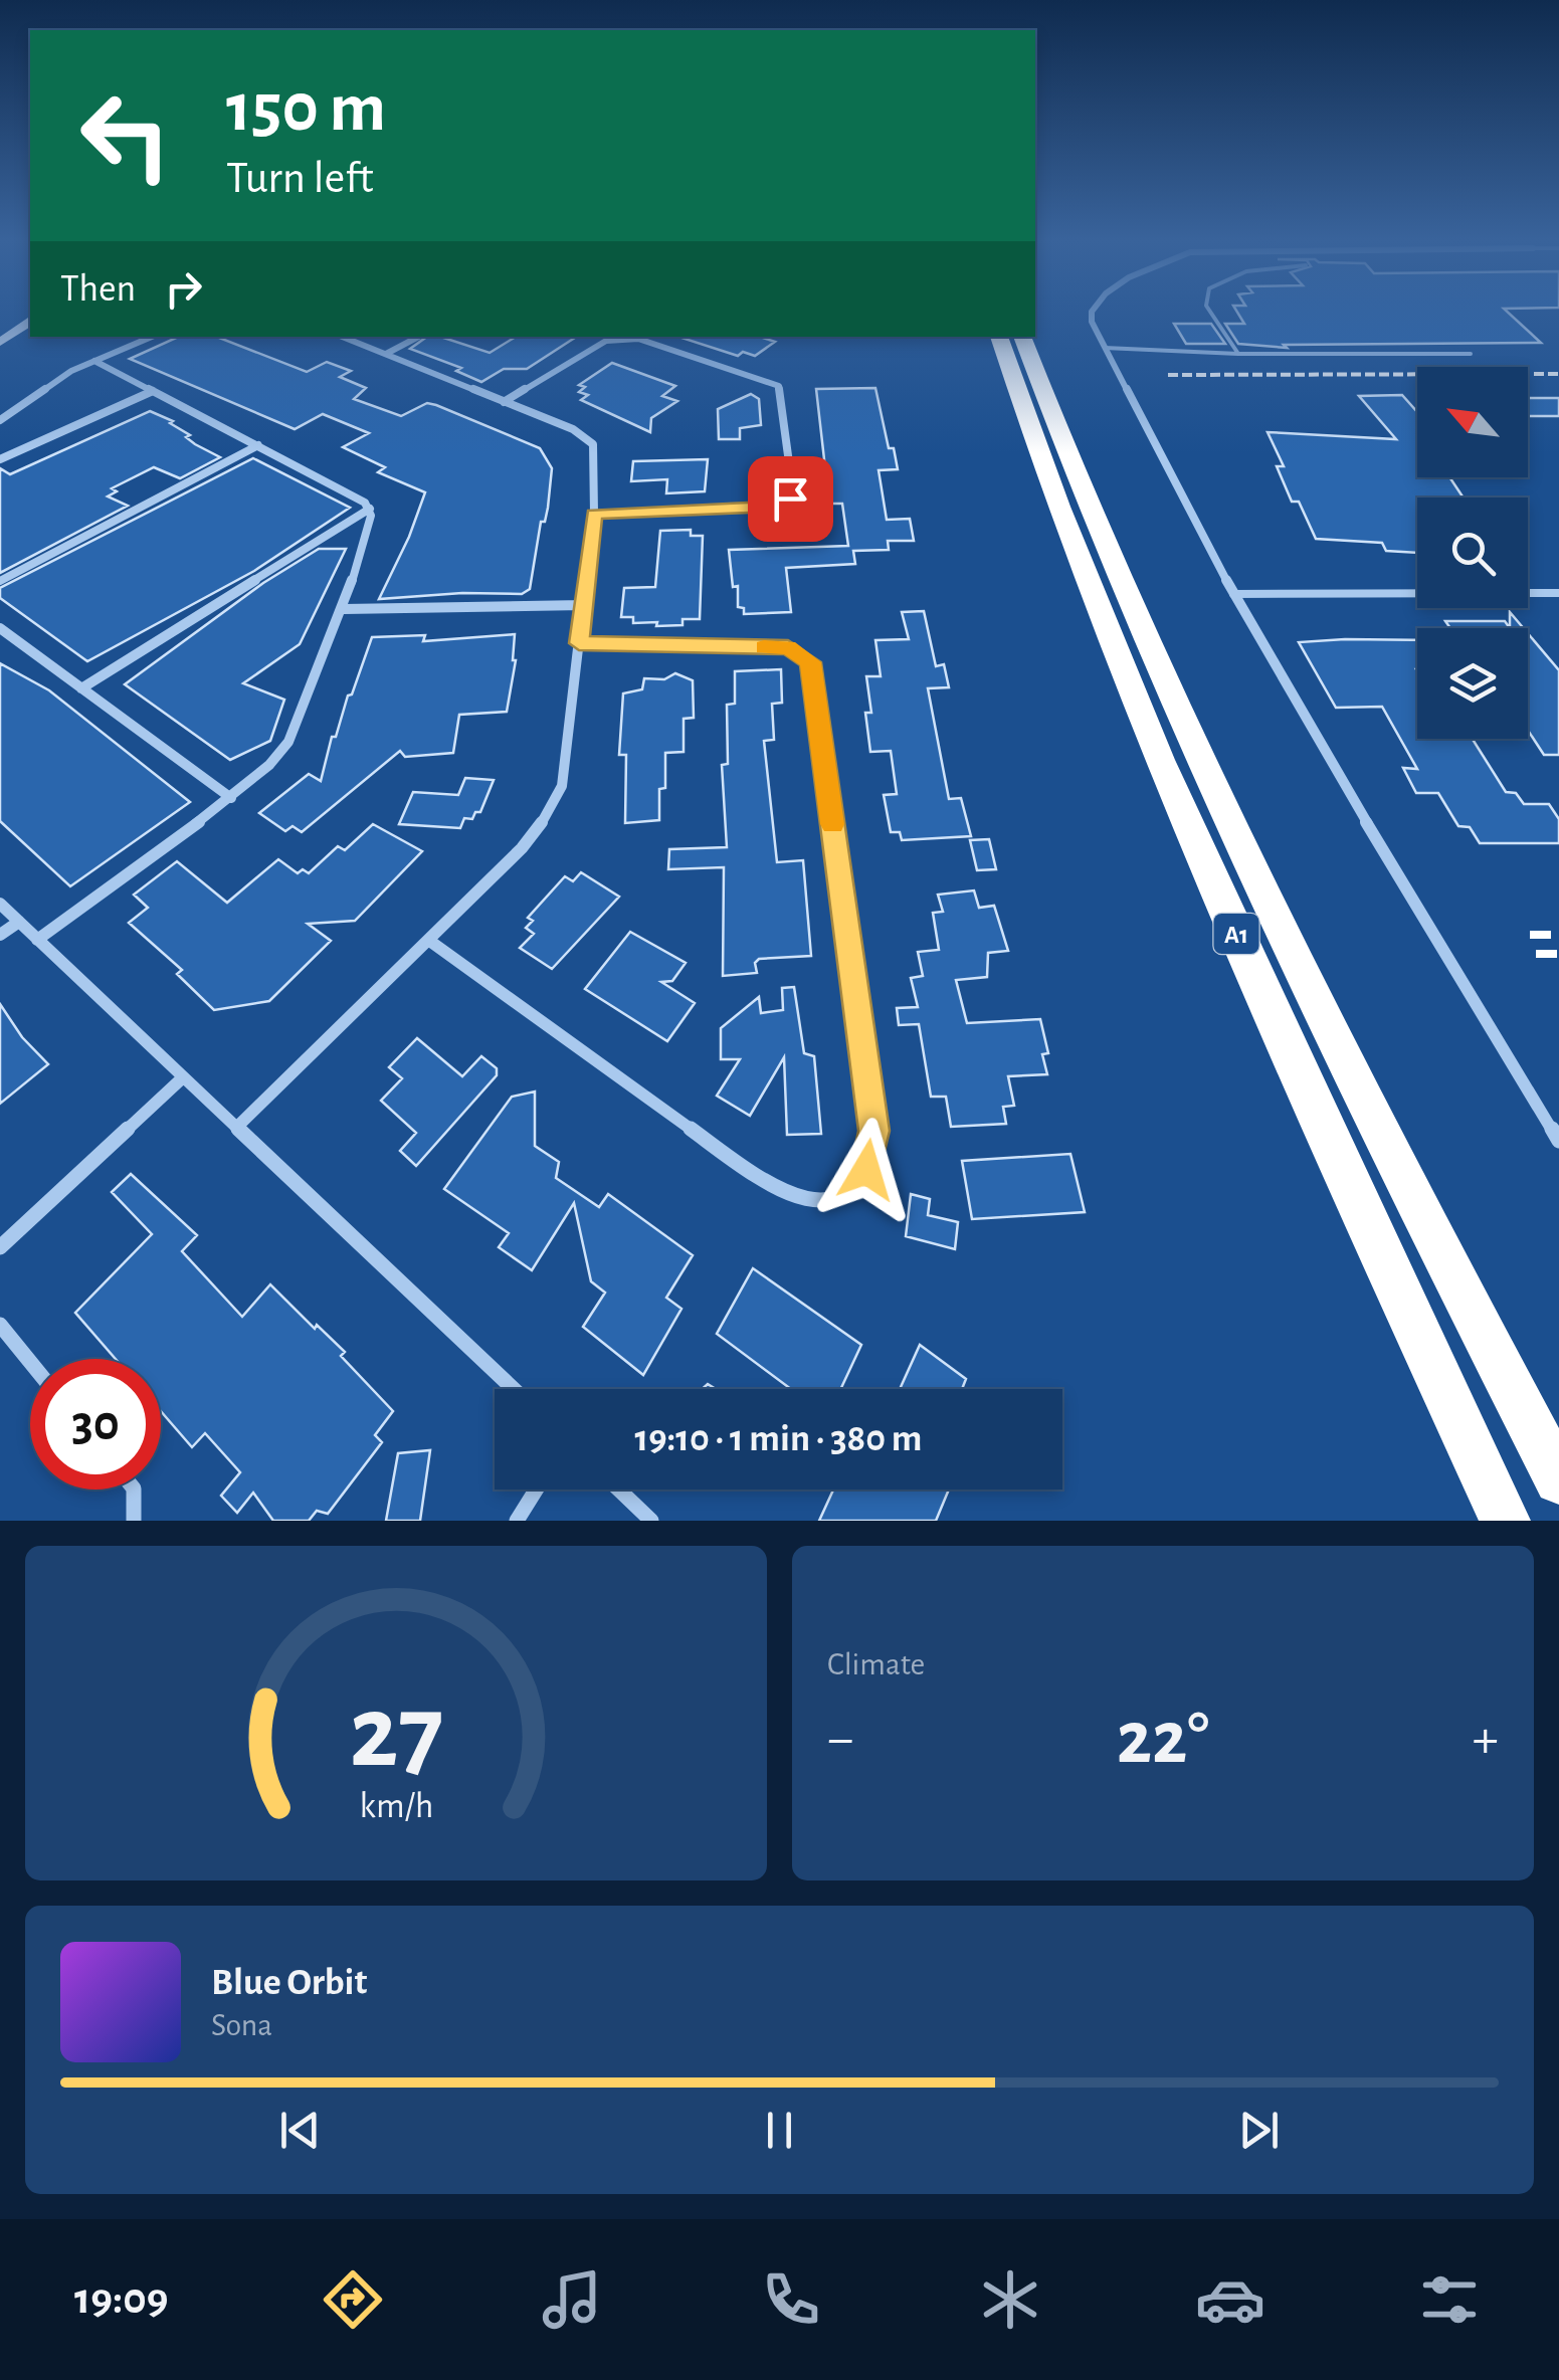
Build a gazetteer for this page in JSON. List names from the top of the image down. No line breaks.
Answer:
{"streets":{"highway":["A1"]},"north":"top left","page":{"turn":["150 m","Turn left"],"then":"Then","limit":"30","trip":"19:10 · 1 min · 380 m","tile":"Climate","heat":["−","22°","+"],"song":["Blue Orbit","Sona"],"tabs":"19:09","gauge":["27","km/h"]}}
